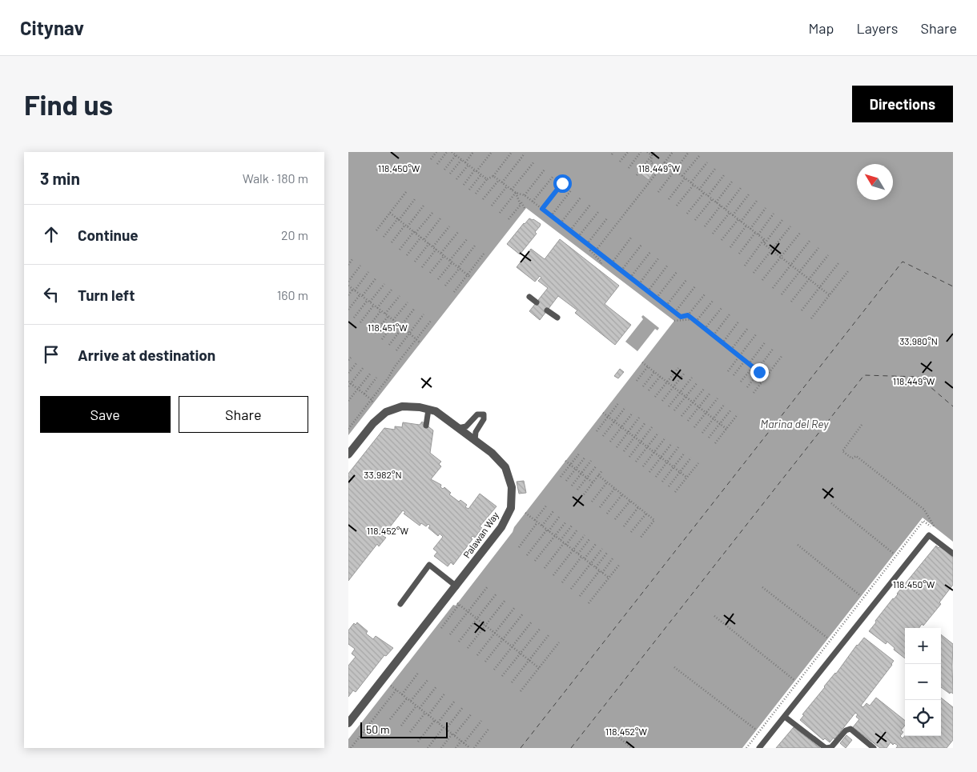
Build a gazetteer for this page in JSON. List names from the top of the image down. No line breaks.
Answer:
{"streets":{"street":["Palawan Way"]},"water":["Marina del Rey"],"scale_bar":"50 m","north":"top left","page":{"header":"Citynav","nav":["Map","Layers","Share"],"buttons":["Directions",["Save","Share"]],"title":"Find us","heading":["3 min","Walk · 180 m"],"list":[["Continue","20 m"],["Turn left","160 m"],"Arrive at destination"],"map_buttons":["+","−"],"scale":"50 m"},"coordinates":["118.450°W","118.449°W","118.451°W","33.980°N","33.982°N","118.452°W"]}
